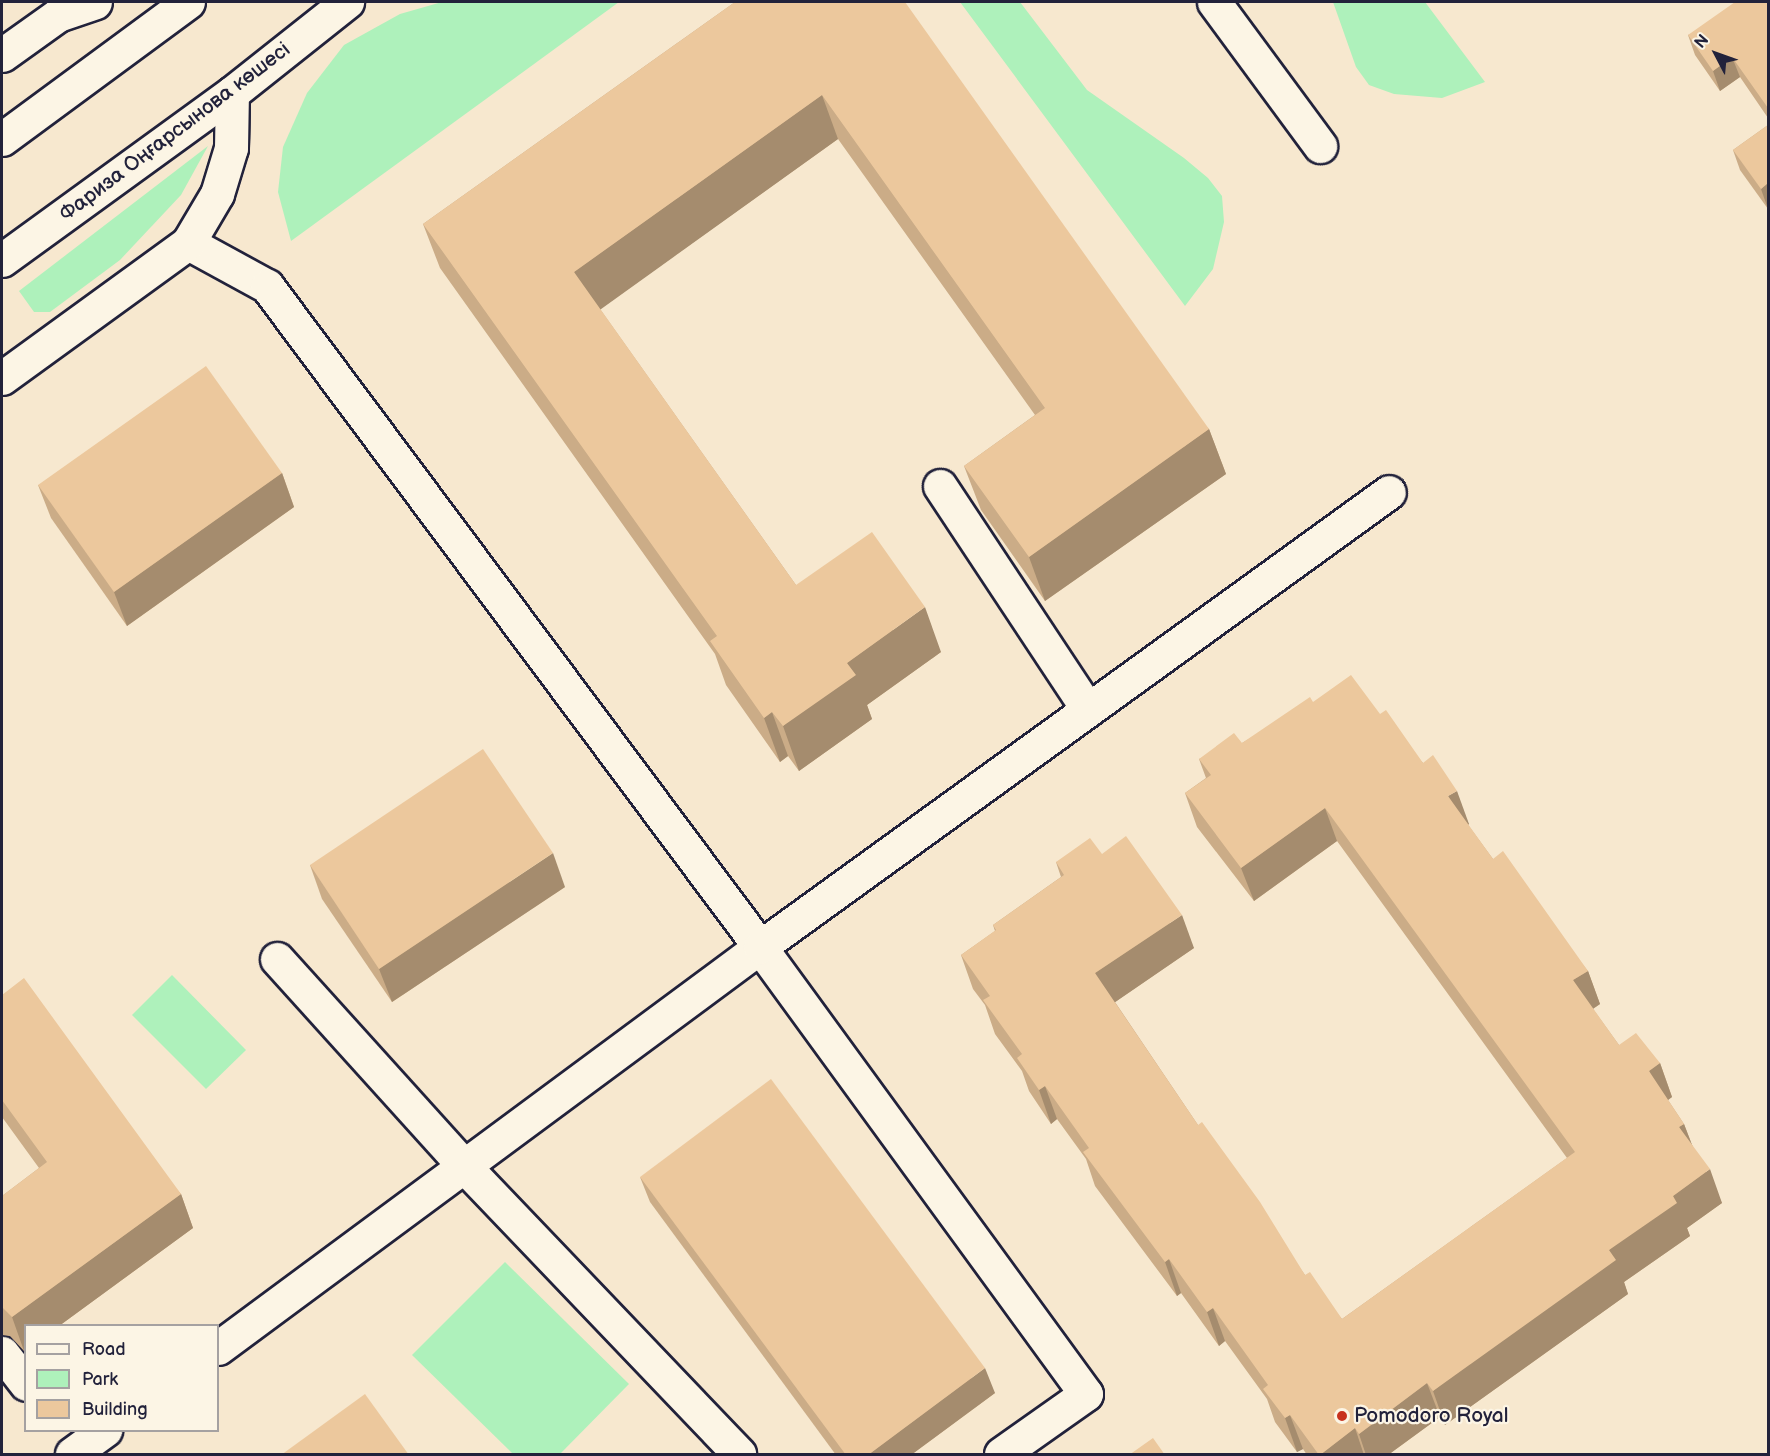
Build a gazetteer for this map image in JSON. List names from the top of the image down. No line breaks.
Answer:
{"streets":{"street":["Фариза Оңғарсынова көшесі"]},"places":["Pomodoro Royal"],"legend":["Road","Park","Building"],"north":"top left"}
